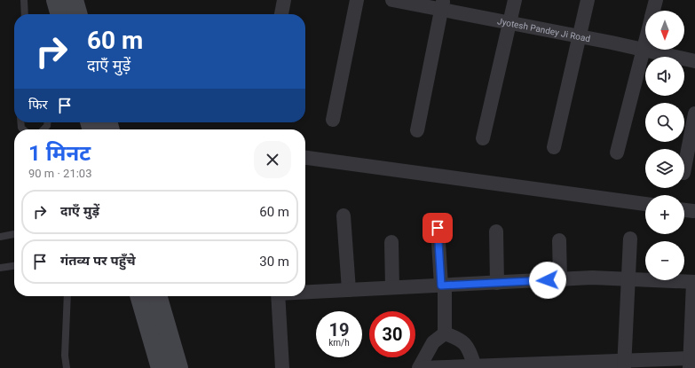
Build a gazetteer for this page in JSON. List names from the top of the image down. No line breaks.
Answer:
{"streets":{"street":["Jyotesh Pandey Ji Road"]},"north":"bottom","page":{"map_buttons":["+","−"],"turn":["60 m","दाएँ मुड़ें"],"then":"फिर","heading":["1 मिनट","90 m · 21:03"],"list":[{"name":"दाएँ मुड़ें","value":"60 m"},{"name":"गंतव्य पर पहुँचे","value":"30 m"}],"speed":"19 km/h","limit":"30"}}
